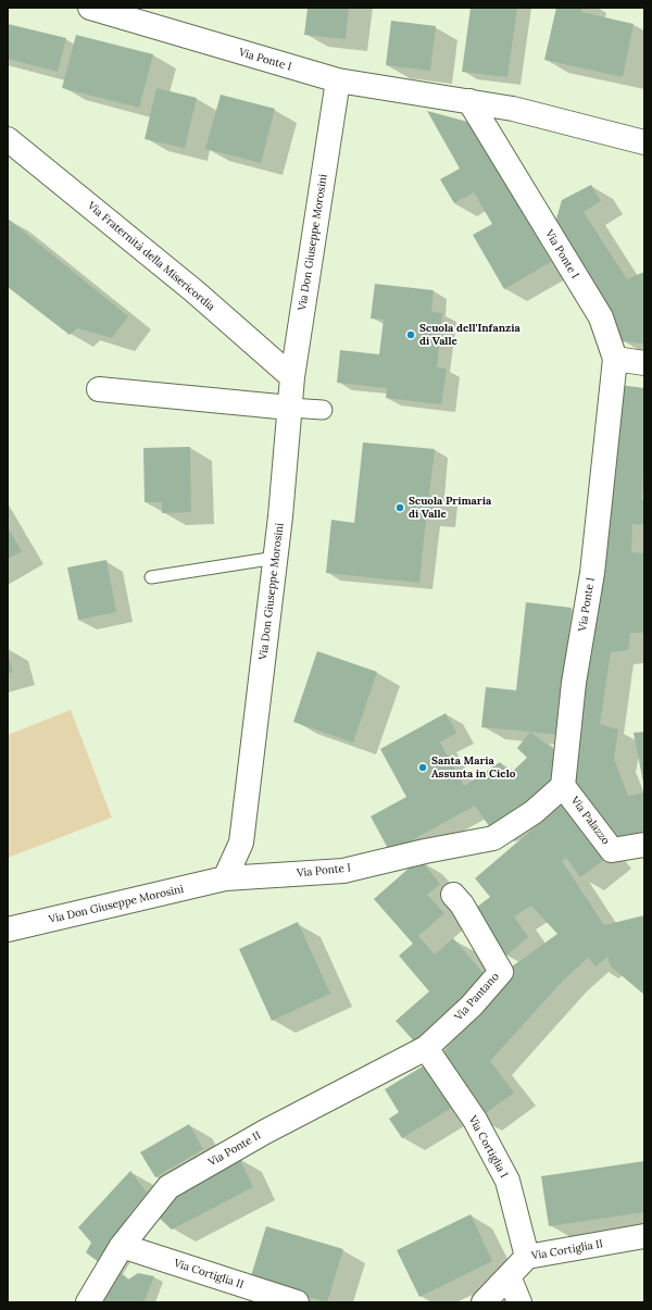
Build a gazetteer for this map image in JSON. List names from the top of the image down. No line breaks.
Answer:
{"streets":{"street":["Via Ponte I","Via Don Giuseppe Morosini","Via Fraternità della Misericordia","Via Palazzo","Via Pantano","Via Cortiglia I","Via Ponte II","Via Cortiglia II"]},"crossings":[["Via Ponte I","Via Don Giuseppe Morosini"],["Via Ponte I","Via Palazzo"],["Via Don Giuseppe Morosini","Via Fraternità della Misericordia"],["Via Pantano","Via Cortiglia I"],["Via Pantano","Via Ponte II"],["Via Cortiglia I","Via Ponte II"],["Via Cortiglia I","Via Cortiglia II"],["Via Ponte II","Via Cortiglia II"]],"places":["Scuola dell'Infanzia di Valle","Scuola Primaria di Valle","Santa Maria Assunta in Cielo"]}
